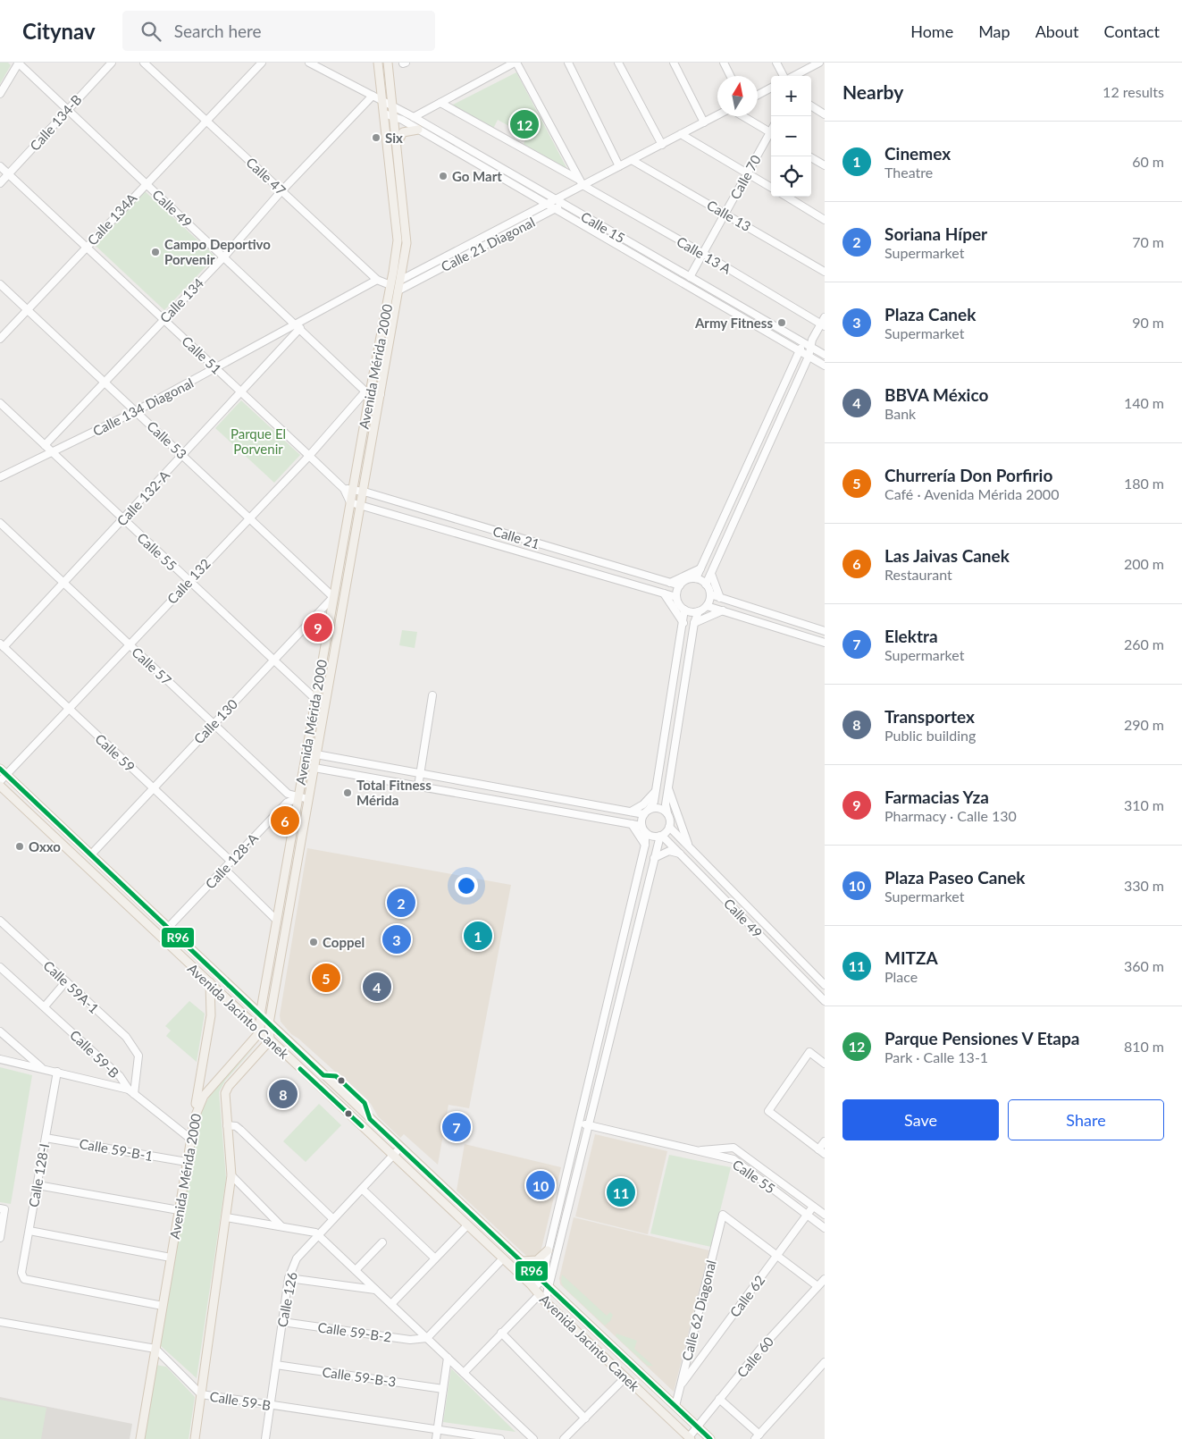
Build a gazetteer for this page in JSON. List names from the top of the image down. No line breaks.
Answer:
{"streets":{"main road":["Avenida Mérida 2000","Avenida Jacinto Canek"],"street":["Calle 134-B","Calle 47","Calle 70","Calle 49","Calle 13","Calle 134A","Calle 15","Calle 21 Diagonal","Calle 13 A","Calle 134","Calle 51","Calle 134 Diagonal","Calle 53","Calle 132-A","Calle 21","Calle 55","Calle 132","Calle 57","Calle 130","Calle 59","Calle 128-A","Calle 59A-1","Calle 59-B","Calle 59-B-1","Calle 128-I","Calle 62","Calle 126","Calle 62 Diagonal","Calle 59-B-2","Calle 60","Calle 59-B-3"]},"crossings":[["Calle 134-B","Calle 49"],["Calle 134-B","Calle 51"],["Calle 47","Calle 134A"],["Calle 47","Calle 134"],["Calle 47","Avenida Mérida 2000"],["Calle 47","Calle 134 Diagonal"],["Calle 70","Calle 13"],["Calle 70","Calle 15"],["Calle 70","Calle 13 A"],["Calle 49","Calle 134A"],["Calle 49","Calle 134"],["Calle 49","Avenida Mérida 2000"],["Calle 49","Calle 134 Diagonal"],["Calle 49","Calle 132-A"],["Calle 49","Calle 132"],["Calle 13","Calle 21 Diagonal"],["Calle 134A","Calle 51"],["Calle 134A","Calle 53"],["Calle 15","Calle 21 Diagonal"],["Calle 15","Calle 134"],["Calle 15","Avenida Mérida 2000"],["Calle 21 Diagonal","Calle 13 A"],["Calle 21 Diagonal","Avenida Mérida 2000"],["Calle 134","Calle 51"],["Calle 134","Calle 53"],["Calle 134","Calle 55"],["Calle 51","Avenida Mérida 2000"],["Calle 51","Calle 134 Diagonal"],["Calle 51","Calle 132-A"],["Calle 51","Calle 21"],["Calle 51","Calle 132"],["Avenida Mérida 2000","Calle 53"],["Avenida Mérida 2000","Calle 21"],["Avenida Mérida 2000","Calle 55"],["Avenida Mérida 2000","Calle 132"],["Avenida Mérida 2000","Calle 57"],["Avenida Mérida 2000","Calle 130"],["Avenida Mérida 2000","Calle 128-A"],["Avenida Mérida 2000","Avenida Jacinto Canek"],["Avenida Mérida 2000","Calle 59-B"],["Avenida Mérida 2000","Calle 59-B-1"],["Avenida Mérida 2000","Calle 128-I"],["Calle 134 Diagonal","Calle 53"],["Calle 134 Diagonal","Calle 132-A"],["Calle 134 Diagonal","Calle 55"],["Calle 53","Calle 132-A"],["Calle 53","Calle 132"],["Calle 53","Calle 130"],["Calle 132-A","Calle 55"],["Calle 132-A","Calle 57"],["Calle 132-A","Calle 59"],["Calle 55","Calle 132"],["Calle 55","Calle 130"],["Calle 55","Calle 62"],["Calle 132","Calle 57"],["Calle 132","Calle 59"],["Calle 132","Avenida Jacinto Canek"],["Calle 57","Calle 130"],["Calle 57","Calle 128-A"],["Calle 130","Calle 59"],["Calle 130","Avenida Jacinto Canek"],["Calle 59","Calle 128-A"],["Calle 128-A","Avenida Jacinto Canek"],["Calle 59A-1","Calle 59-B"],["Avenida Jacinto Canek","Calle 126"],["Avenida Jacinto Canek","Calle 62 Diagonal"],["Avenida Jacinto Canek","Calle 60"],["Calle 59-B","Calle 126"],["Calle 59-B-1","Calle 128-I"],["Calle 62","Calle 62 Diagonal"],["Calle 126","Calle 59-B-2"],["Calle 126","Calle 59-B-3"]],"parks":["Parque El Porvenir"],"places":["Six","Go Mart","Campo Deportivo Porvenir","Army Fitness","Total Fitness Mérida","Oxxo","Coppel"],"lines":["transit line R96"],"north":"top","page":{"header":"Citynav","search":"Search here","nav":["Home","Map","About","Contact"],"heading":["Nearby","12 results"],"map_buttons":["+","−"],"pins":["12","9","6","2","1","3","5","4","8","7","10","11"],"list":[{"mark":"1","name":"Cinemex","note":"Theatre","value":"60 m"},{"mark":"2","name":"Soriana Híper","note":"Supermarket","value":"70 m"},{"mark":"3","name":"Plaza Canek","note":"Supermarket","value":"90 m"},{"mark":"4","name":"BBVA México","note":"Bank","value":"140 m"},{"mark":"5","name":"Churrería Don Porfirio","note":"Café · Avenida Mérida 2000","value":"180 m"},{"mark":"6","name":"Las Jaivas Canek","note":"Restaurant","value":"200 m"},{"mark":"7","name":"Elektra","note":"Supermarket","value":"260 m"},{"mark":"8","name":"Transportex","note":"Public building","value":"290 m"},{"mark":"9","name":"Farmacias Yza","note":"Pharmacy · Calle 130","value":"310 m"},{"mark":"10","name":"Plaza Paseo Canek","note":"Supermarket","value":"330 m"},{"mark":"11","name":"MITZA","note":"Place","value":"360 m"},{"mark":"12","name":"Parque Pensiones V Etapa","note":"Park · Calle 13-1","value":"810 m"}],"buttons":["Save","Share"]}}
